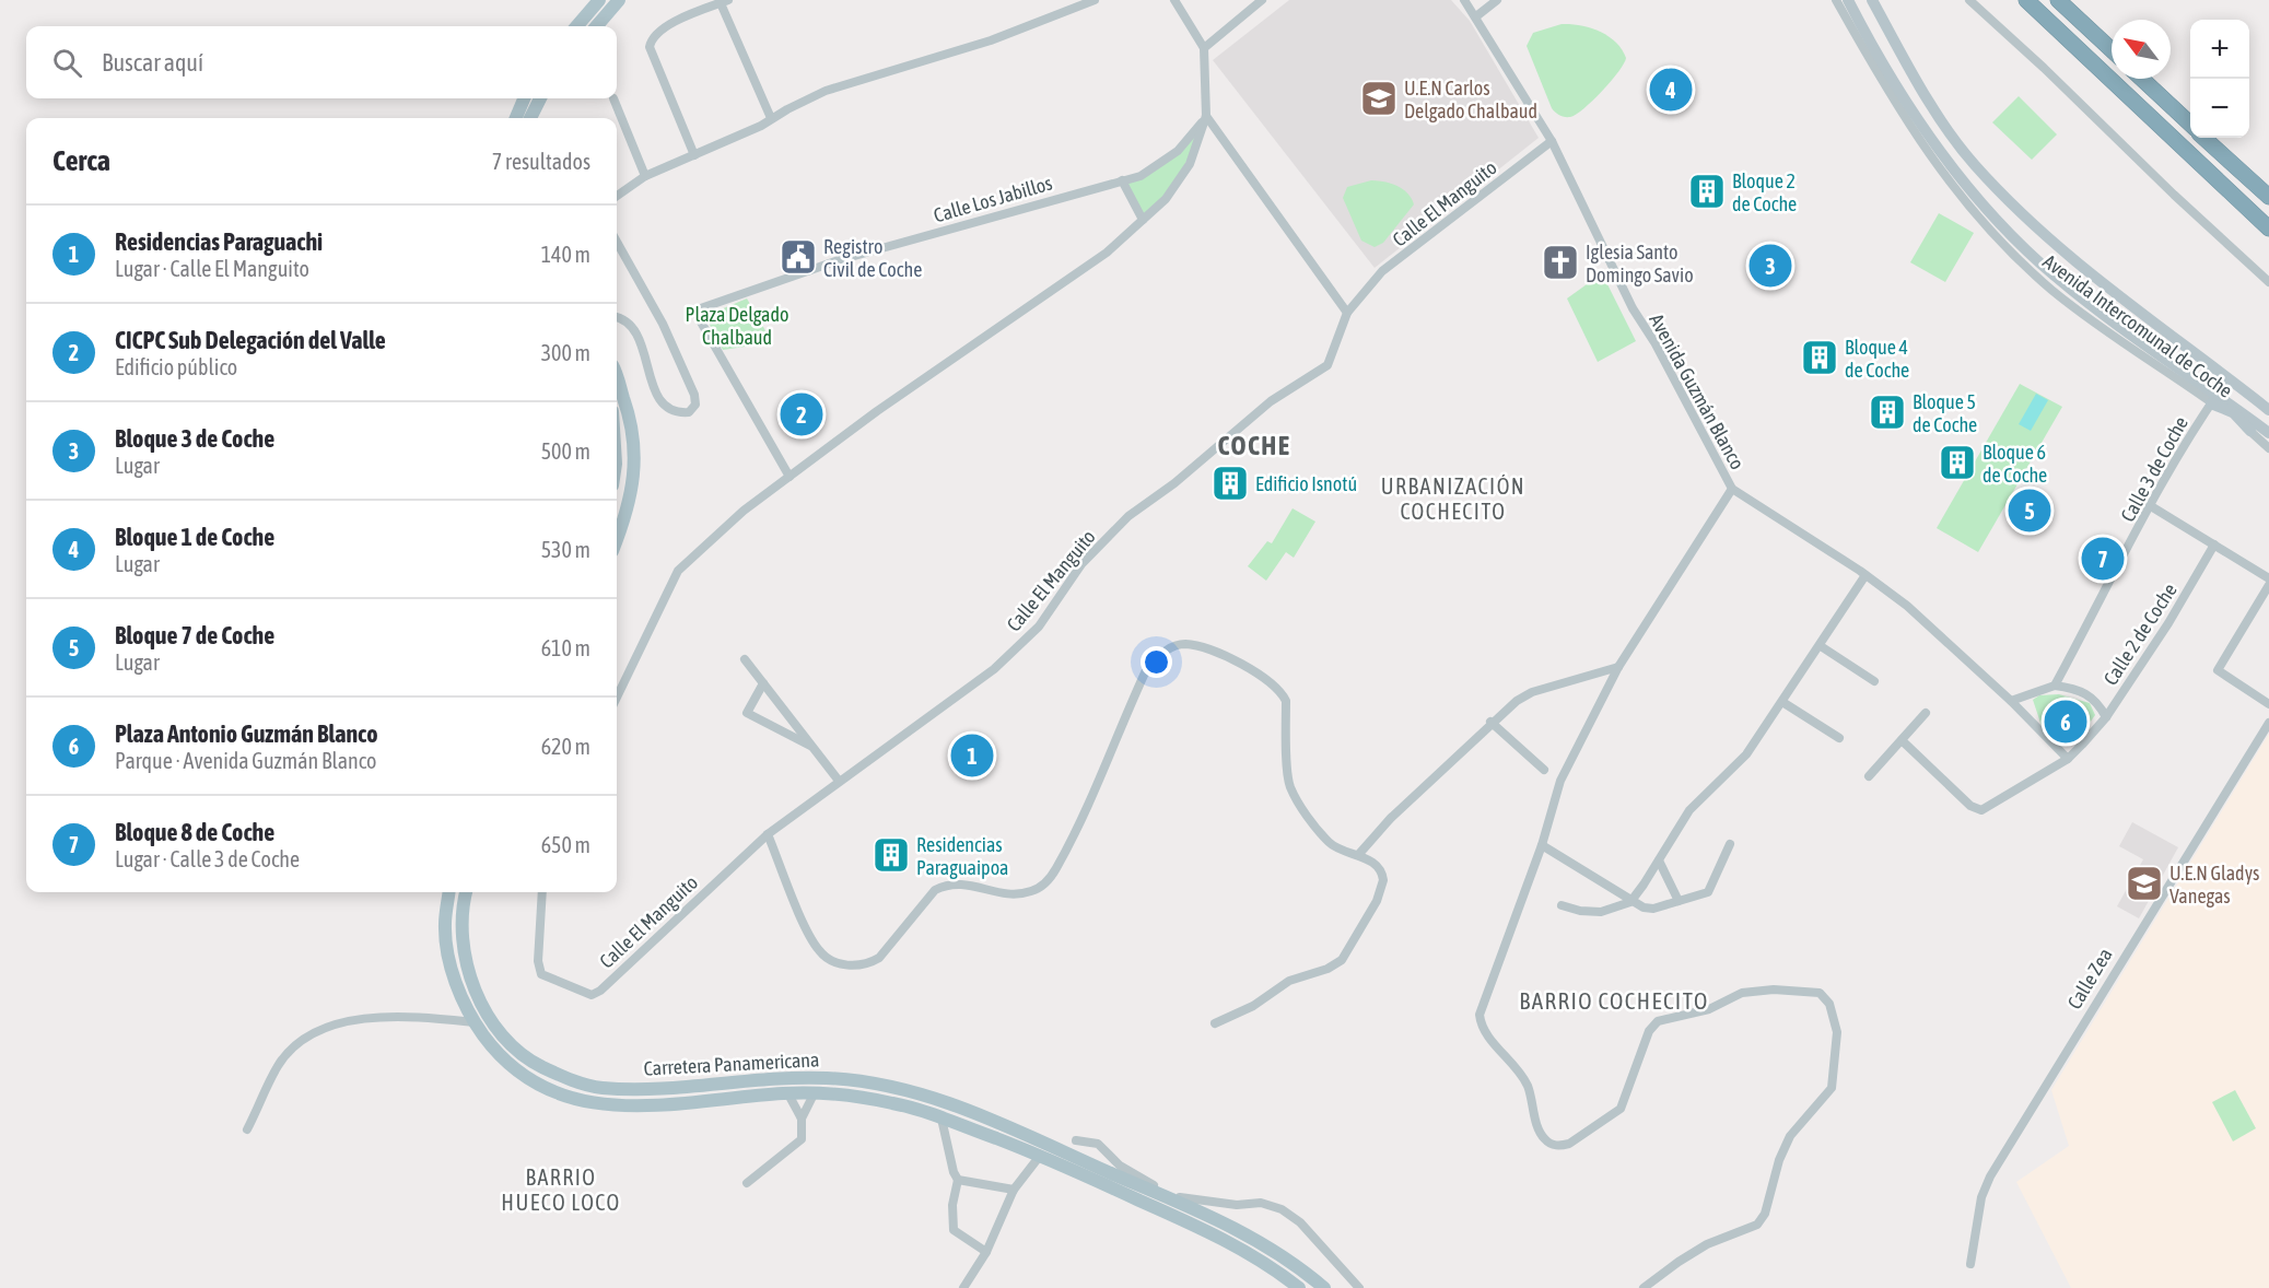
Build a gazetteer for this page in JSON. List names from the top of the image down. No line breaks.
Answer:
{"streets":{"main road":["Avenida Intercomunal de Coche","Carretera Panamericana"],"street":["Calle Los Jabillos","Calle El Manguito","Avenida Guzmán Blanco","Calle 3 de Coche","Calle 2 de Coche","Calle Zea"]},"crossings":[["Calle El Manguito","Avenida Guzmán Blanco"],["Avenida Intercomunal de Coche","Calle 3 de Coche"],["Avenida Guzmán Blanco","Calle 2 de Coche"]],"districts":["COCHE","URBANIZACIÓN COCHECITO","BARRIO COCHECITO","BARRIO HUECO LOCO"],"parks":["Plaza Delgado Chalbaud"],"places":{"school or university":["U.E.N Carlos Delgado Chalbaud","U.E.N Gladys Vanegas"],"building":["Bloque 2 de Coche","Bloque 4 de Coche","Bloque 5 de Coche","Bloque 6 de Coche","Edificio Isnotú","Residencias Paraguaipoa"],"public building":["Registro Civil de Coche"],"church":["Iglesia Santo Domingo Savio"]},"north":"top left","page":{"map_buttons":["+","−"],"search":"Buscar aquí","pins":["4","3","2","5","7","6","1"],"heading":["Cerca","7 resultados"],"list":[{"mark":"1","name":"Residencias Paraguachi","note":"Lugar · Calle El Manguito","value":"140 m"},{"mark":"2","name":"CICPC Sub Delegación del Valle","note":"Edificio público","value":"300 m"},{"mark":"3","name":"Bloque 3 de Coche","note":"Lugar","value":"500 m"},{"mark":"4","name":"Bloque 1 de Coche","note":"Lugar","value":"530 m"},{"mark":"5","name":"Bloque 7 de Coche","note":"Lugar","value":"610 m"},{"mark":"6","name":"Plaza Antonio Guzmán Blanco","note":"Parque · Avenida Guzmán Blanco","value":"620 m"},{"mark":"7","name":"Bloque 8 de Coche","note":"Lugar · Calle 3 de Coche","value":"650 m"}]}}
